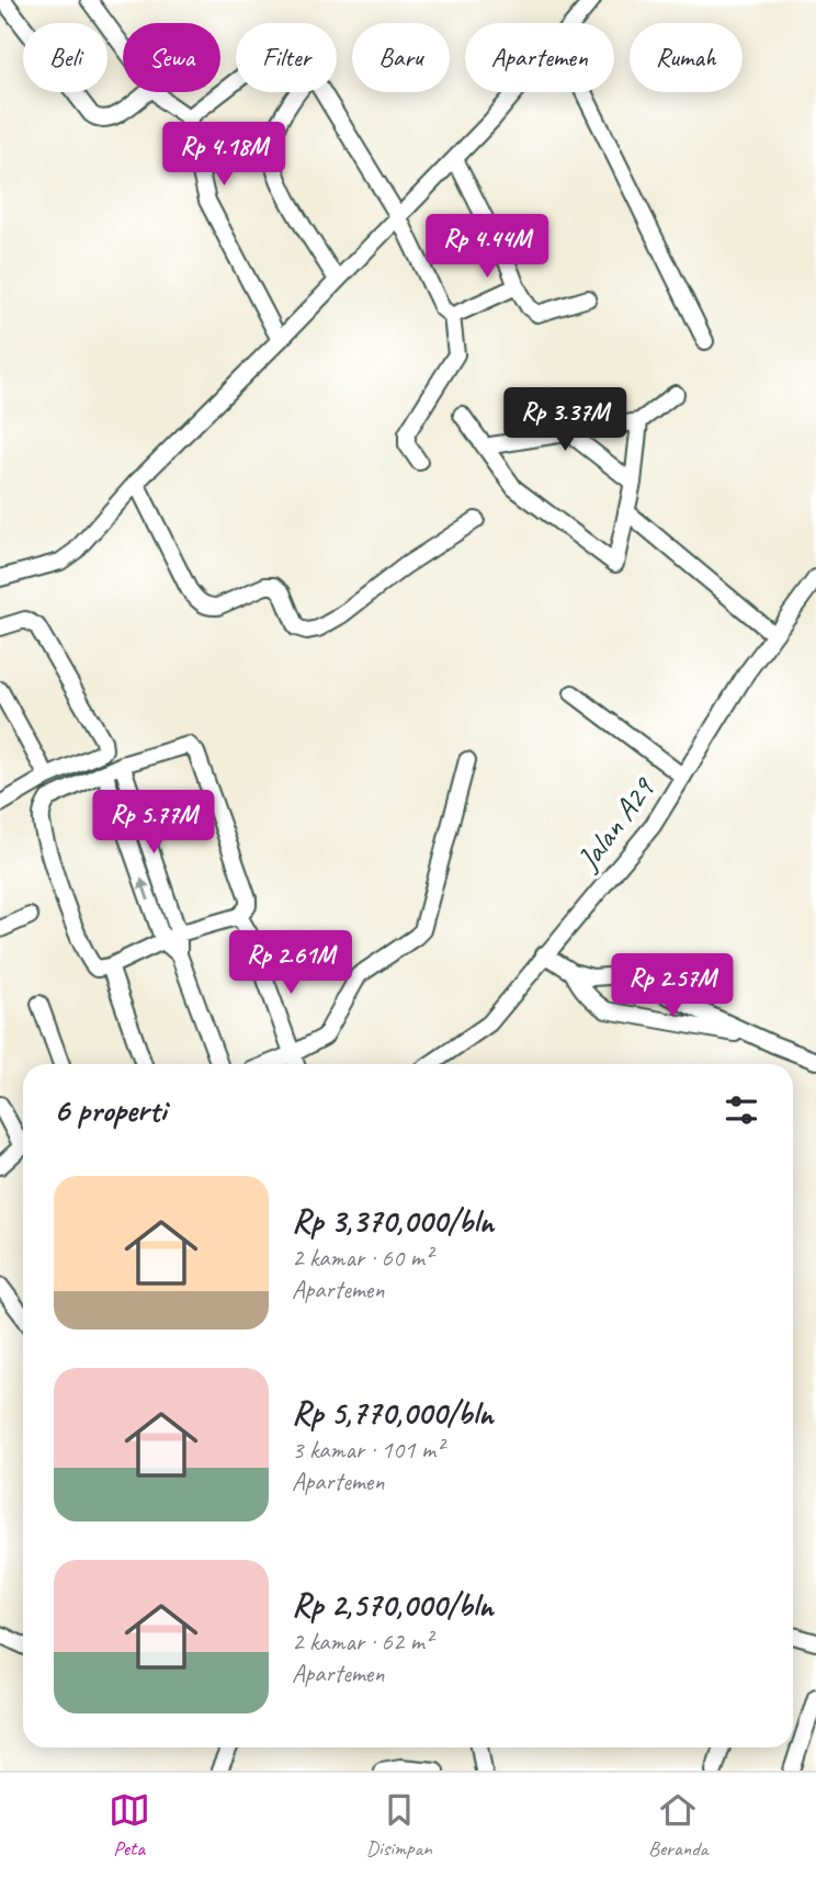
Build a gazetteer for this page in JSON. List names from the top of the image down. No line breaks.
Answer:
{"streets":{"street":["Jalan A29"]},"page":{"chip":["Beli","Sewa","Filter","Baru","Apartemen","Rumah"],"price":["Rp 4.18M","Rp 4.44M","Rp 3.37M","Rp 5.77M","Rp 2.61M","Rp 2.57M"],"heading":"6 properti","list":[{"name":"Rp 3,370,000/bln","note":"2 kamar · 60 m² · Apartemen"},{"name":"Rp 5,770,000/bln","note":"3 kamar · 101 m² · Apartemen"},{"name":"Rp 2,570,000/bln","note":"2 kamar · 62 m² · Apartemen"}],"tabs":["Peta","Disimpan","Beranda"]}}
